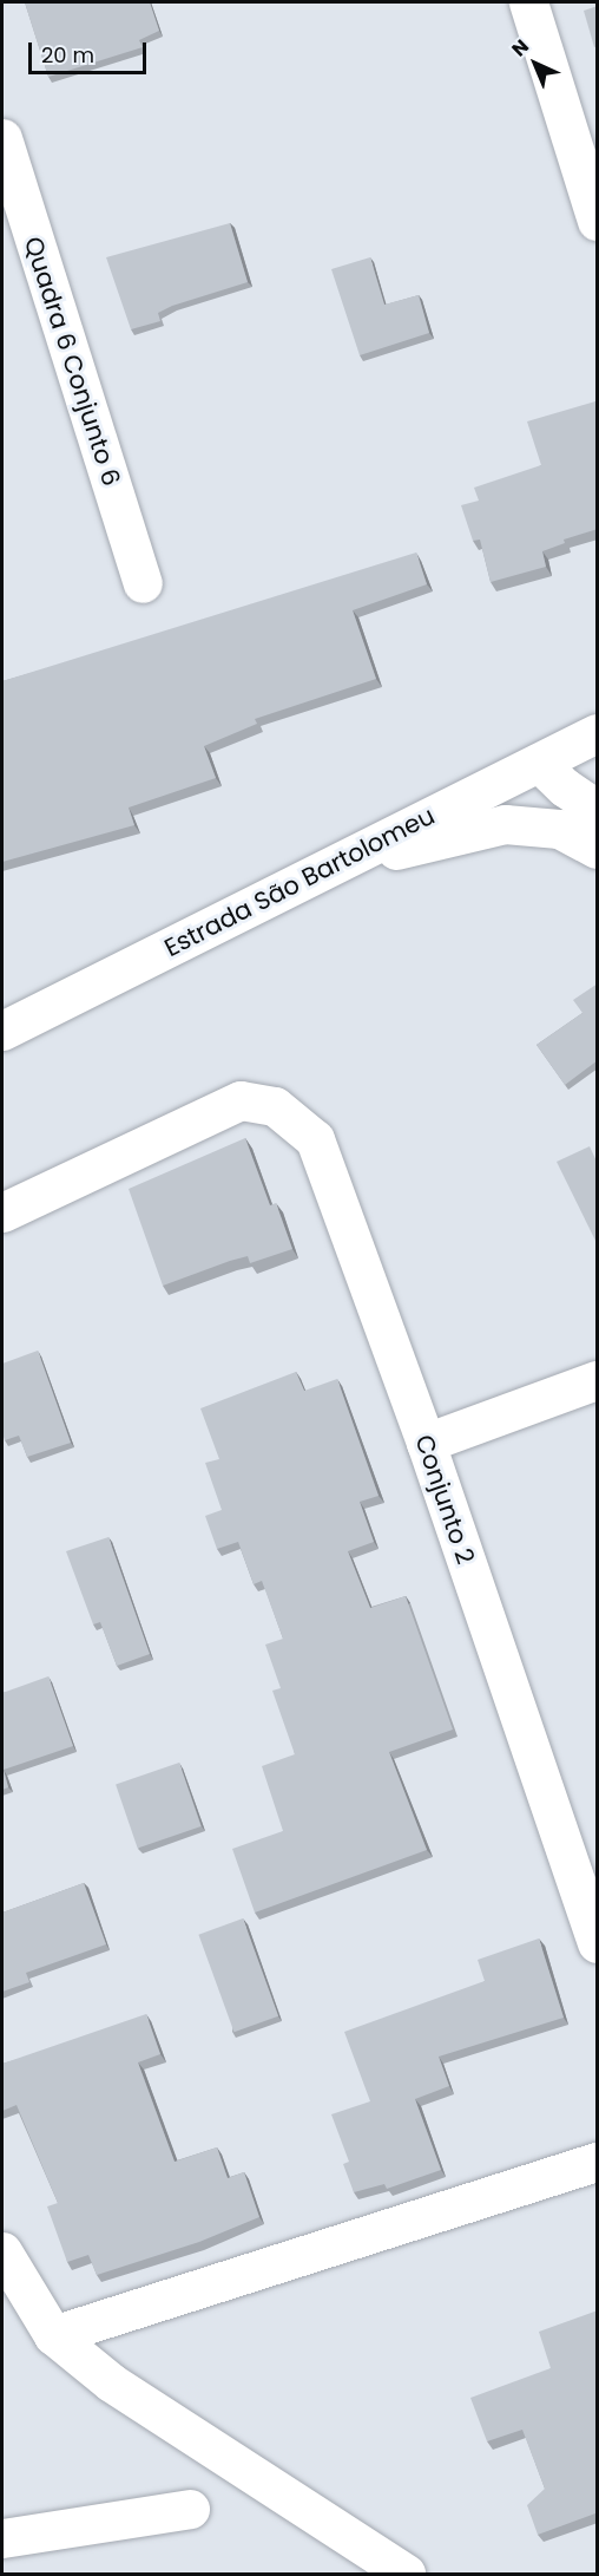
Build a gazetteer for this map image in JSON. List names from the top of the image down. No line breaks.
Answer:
{"streets":{"street":["Quadra 6 Conjunto 6","Estrada São Bartolomeu","Conjunto 2"]},"scale_bar":"20 m","north":"top left"}
